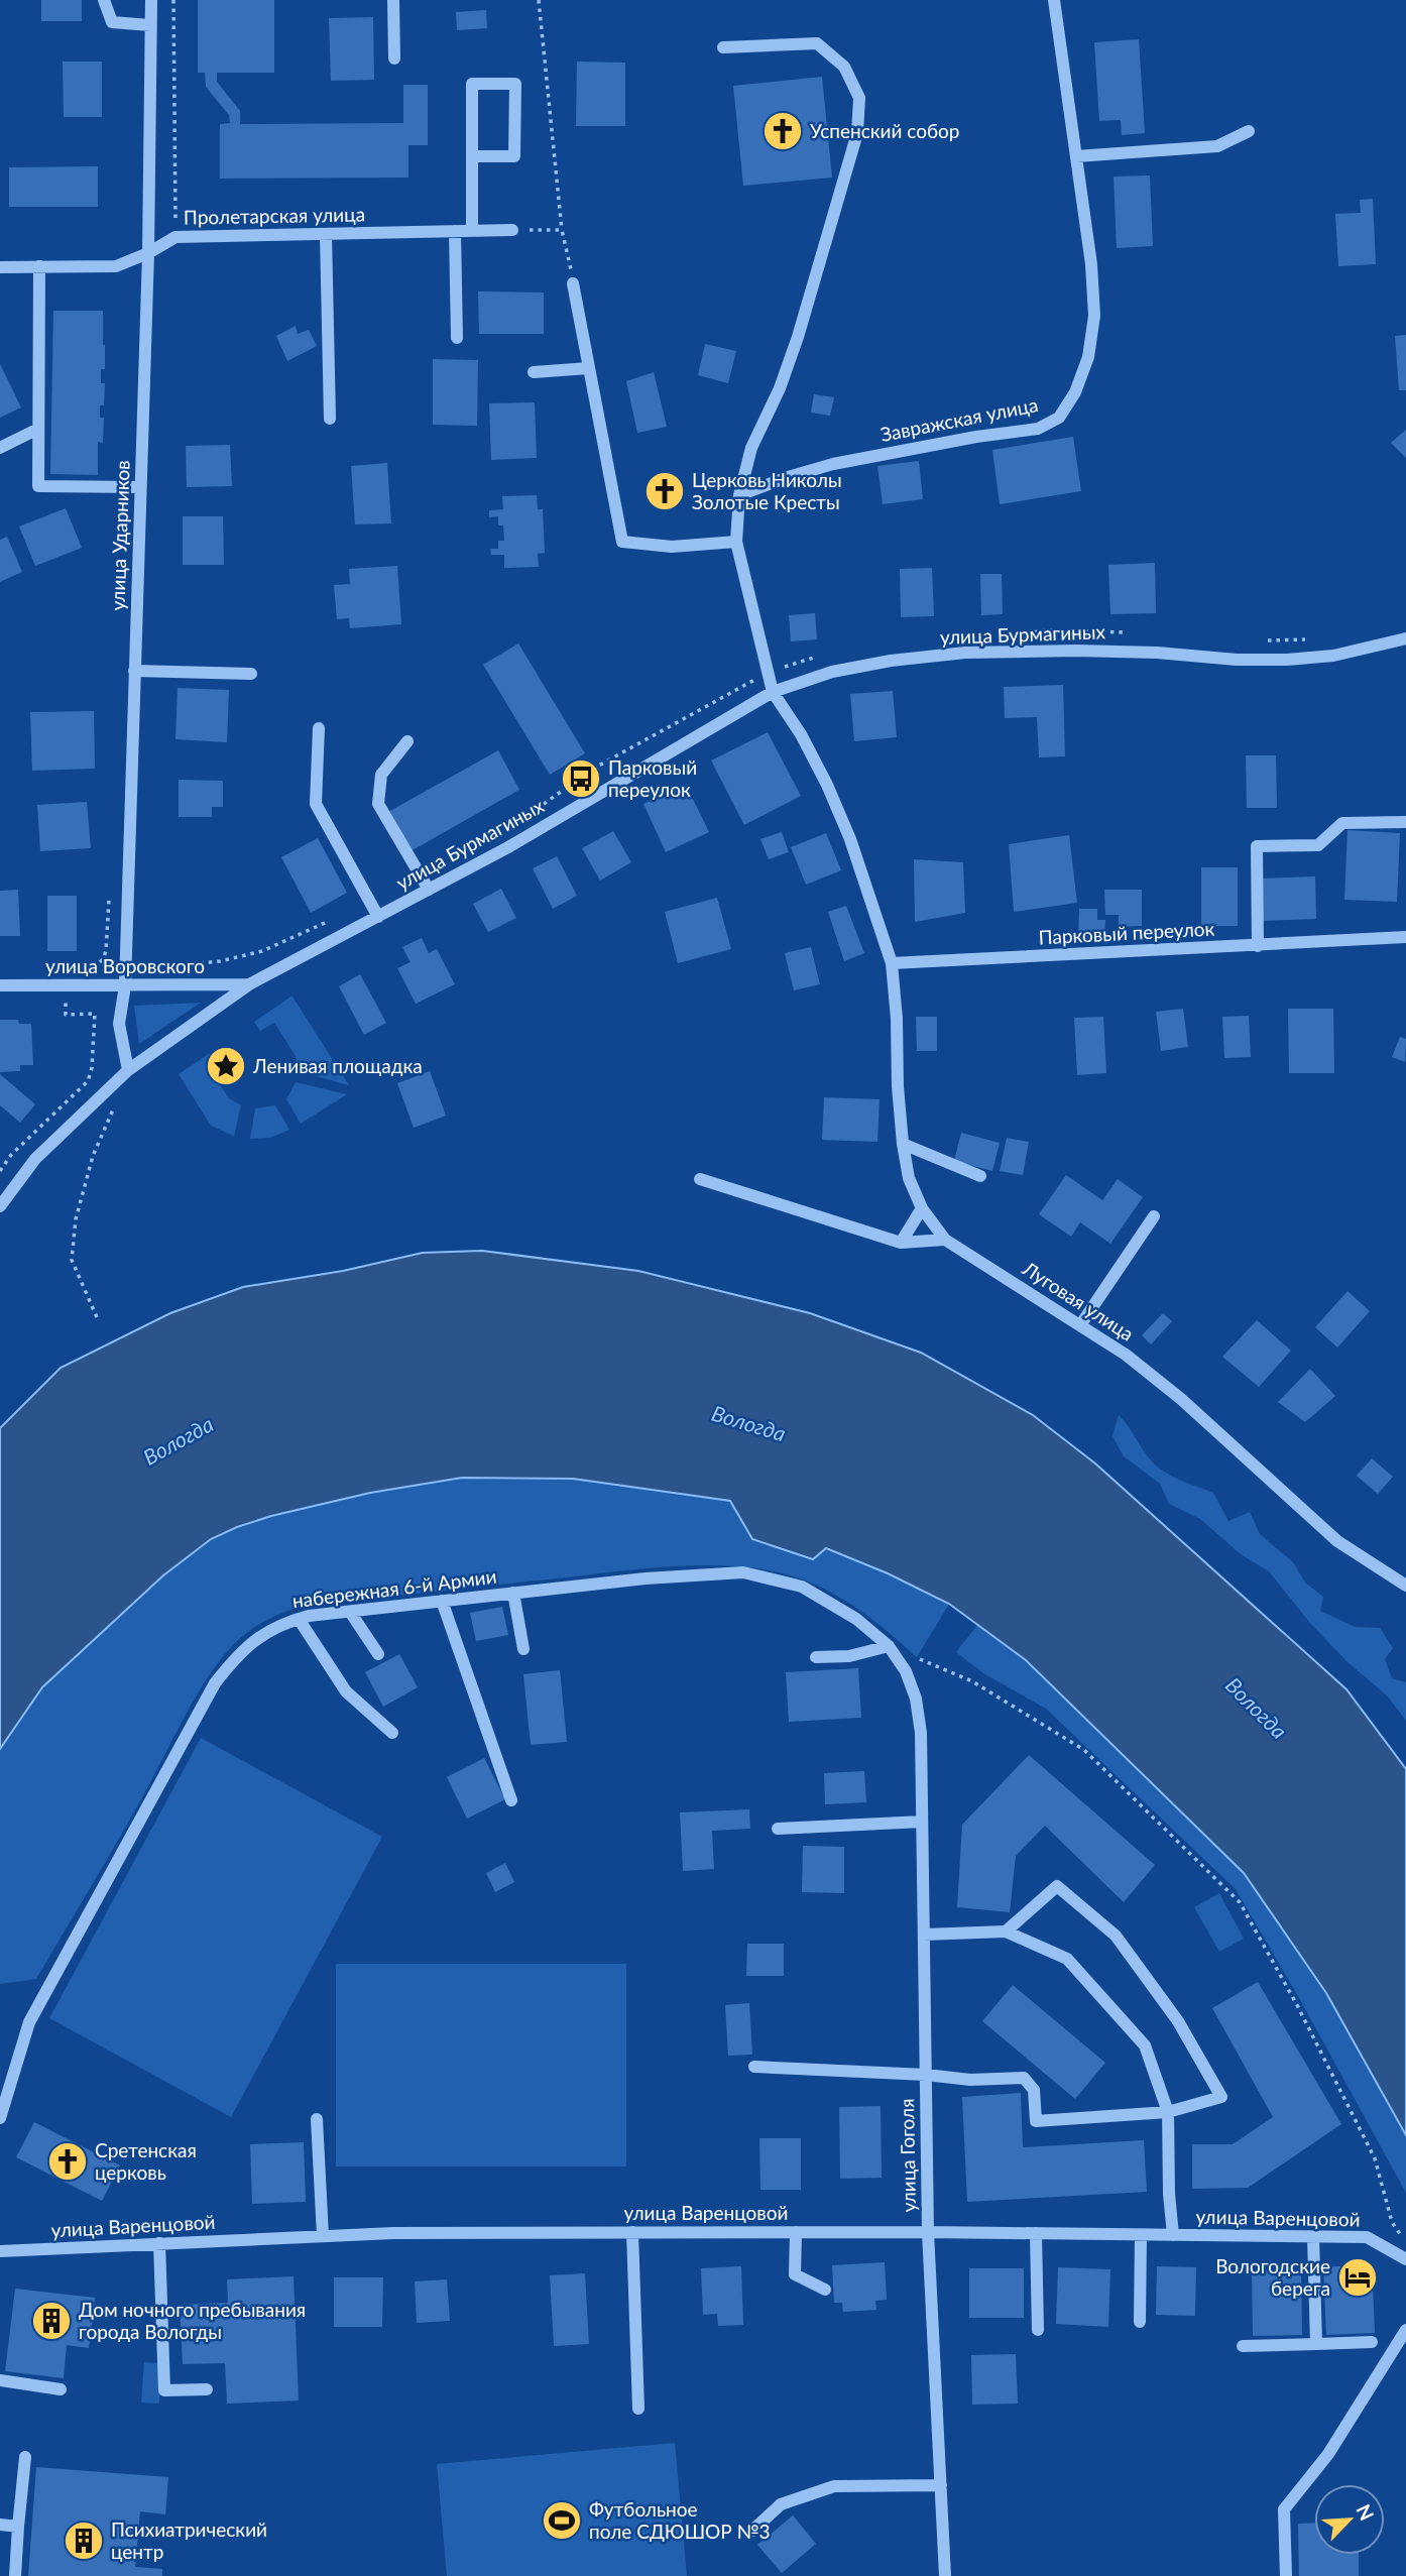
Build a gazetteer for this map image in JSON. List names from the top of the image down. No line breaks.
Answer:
{"streets":{"street":["Пролетарская улица","Завражская улица","улица Ударников","улица Бурмагиных","Парковый переулок","улица Воровского","Луговая улица","набережная 6-й Армии","улица Гоголя","улица Варенцовой"]},"crossings":[["Пролетарская улица","улица Ударников"],["улица Ударников","улица Бурмагиных"],["улица Ударников","улица Воровского"],["улица Бурмагиных","улица Воровского"],["Парковый переулок","Луговая улица"],["набережная 6-й Армии","улица Гоголя"],["улица Гоголя","улица Варенцовой"]],"water":["Вологда"],"places":{"church":["Успенский собор","Церковь Николы Золотые Кресты","Сретенская церковь"],"bus stop":["Парковый переулок"],"place":["Ленивая площадка"],"hotel":["Вологодские берега"],"building":["Дом ночного пребывания города Вологды","Психиатрический центр"],"sports":["Футбольное поле СДЮШОР №3"]},"north":"top right"}
